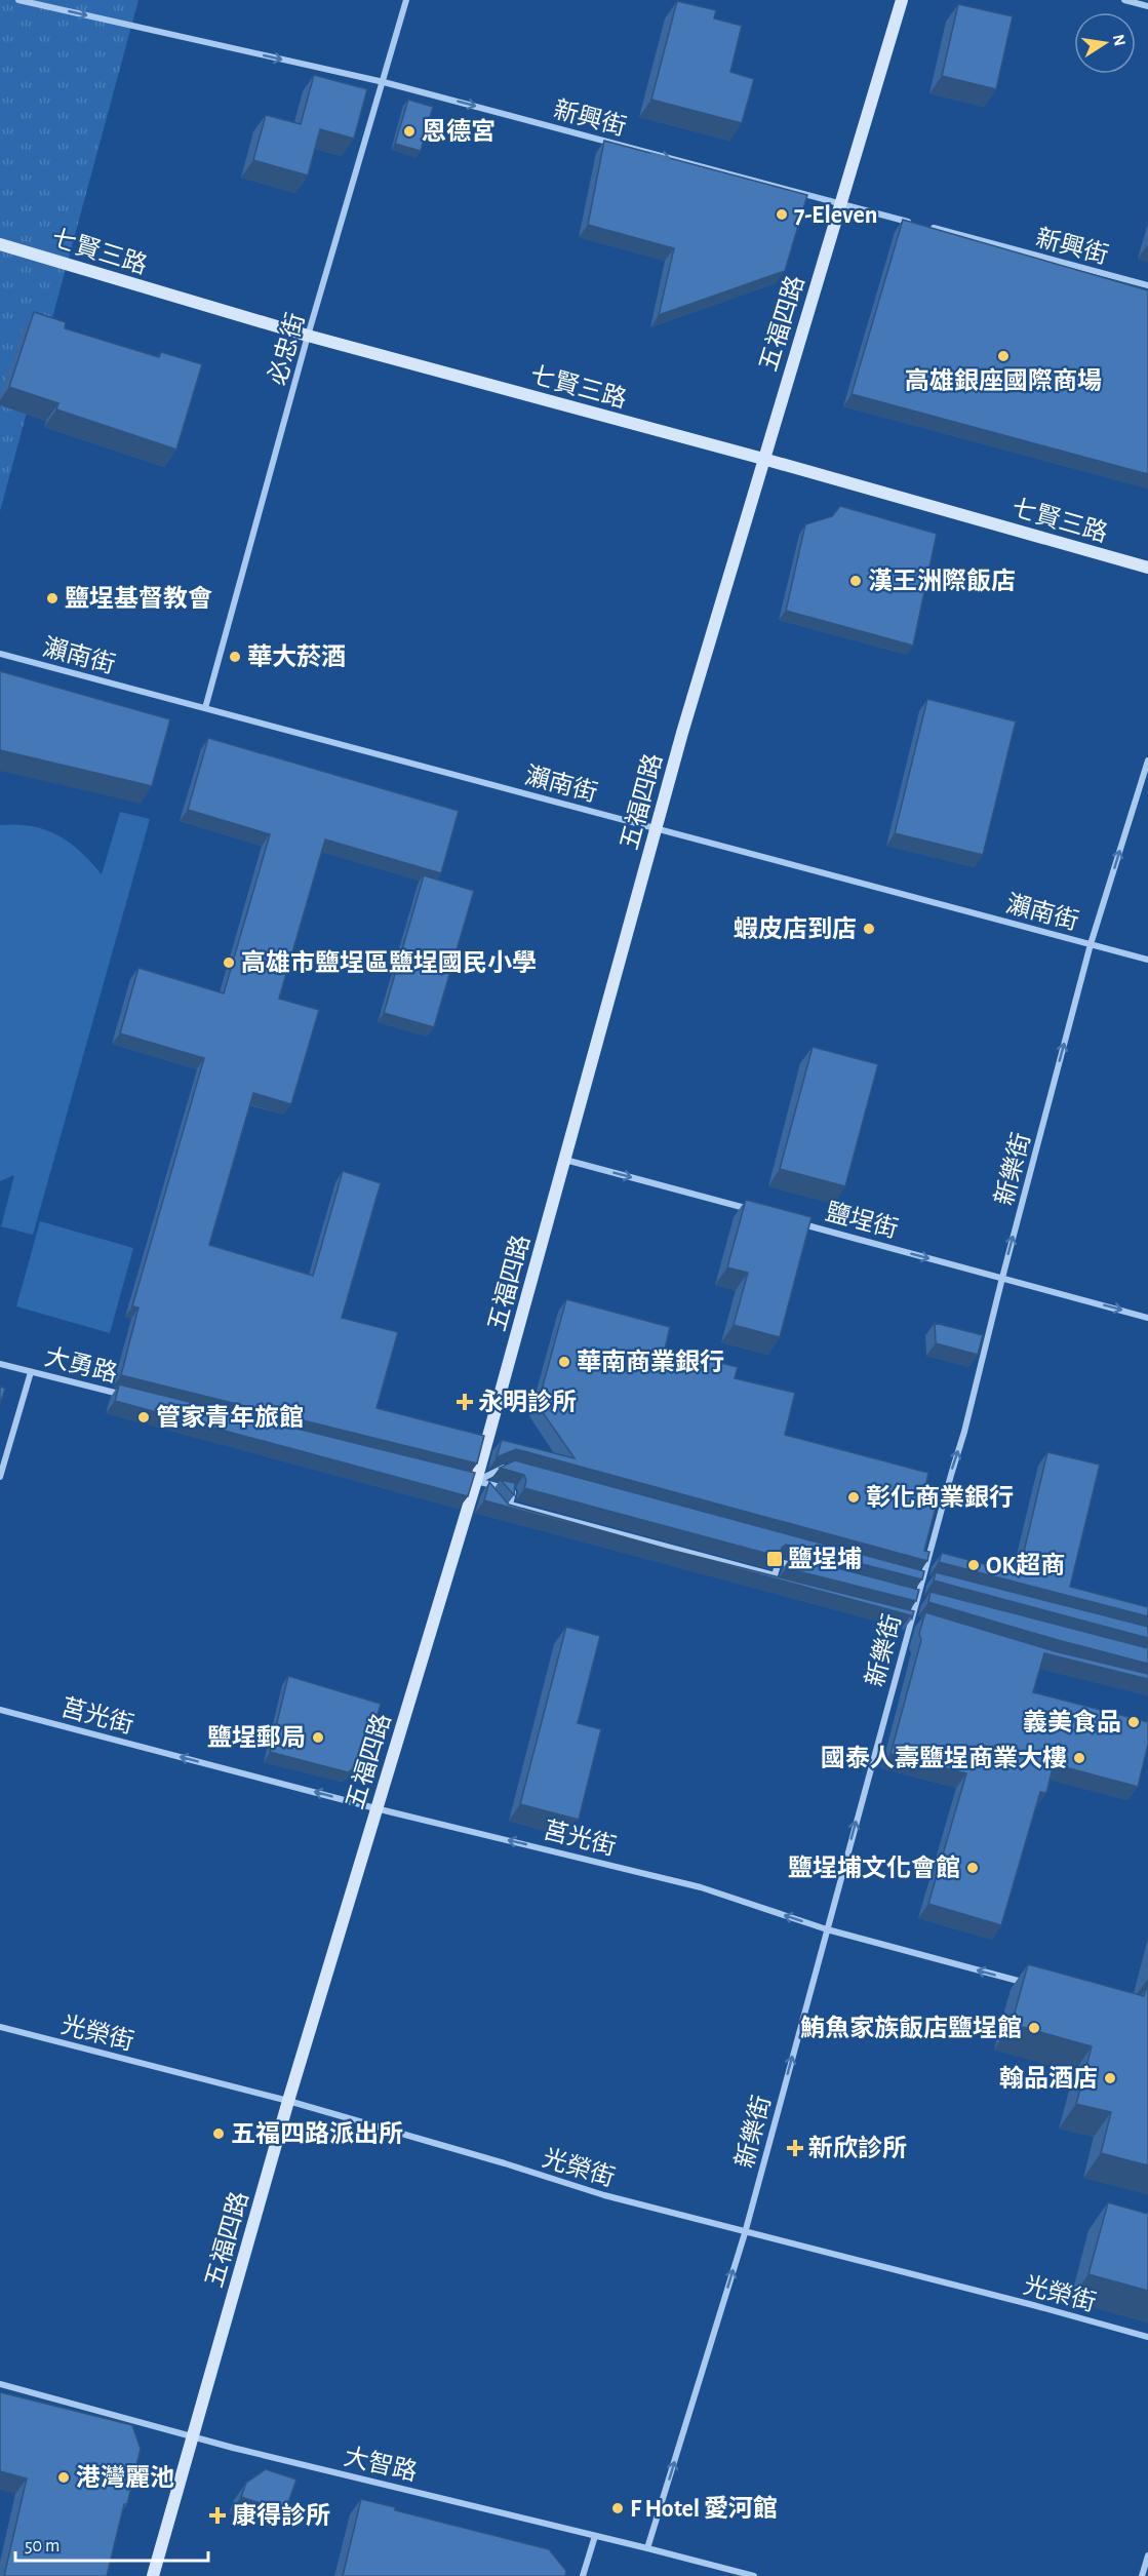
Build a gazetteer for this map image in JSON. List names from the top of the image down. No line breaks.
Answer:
{"streets":{"street":["新興街","七賢三路","五福四路","必忠街","瀨南街","新樂街","鹽埕街","大勇路","莒光街","光榮街","大智路"]},"crossings":[["新興街","五福四路"],["新興街","必忠街"],["七賢三路","五福四路"],["七賢三路","必忠街"],["五福四路","瀨南街"],["五福四路","莒光街"],["五福四路","光榮街"],["五福四路","大智路"],["必忠街","瀨南街"],["瀨南街","新樂街"],["新樂街","鹽埕街"],["新樂街","莒光街"],["新樂街","光榮街"],["新樂街","大智路"]],"one_way":["新興街","新樂街","鹽埕街","莒光街"],"places":{"other":["恩德宮","7-Eleven","高雄銀座國際商場","漢王洲際飯店","鹽埕基督教會","華大菸酒","蝦皮店到店","高雄市鹽埕區鹽埕國民小學","華南商業銀行","管家青年旅館","彰化商業銀行","OK超商","義美食品","鹽埕郵局","國泰人壽鹽埕商業大樓","鹽埕埔文化會館","鮪魚家族飯店鹽埕館","翰品酒店","五福四路派出所","港灣麗池","F Hotel 愛河館"],"health":["永明診所","新欣診所","康得診所"],"transit":["鹽埕埔"]},"scale_bar":"50 m","north":"right"}
